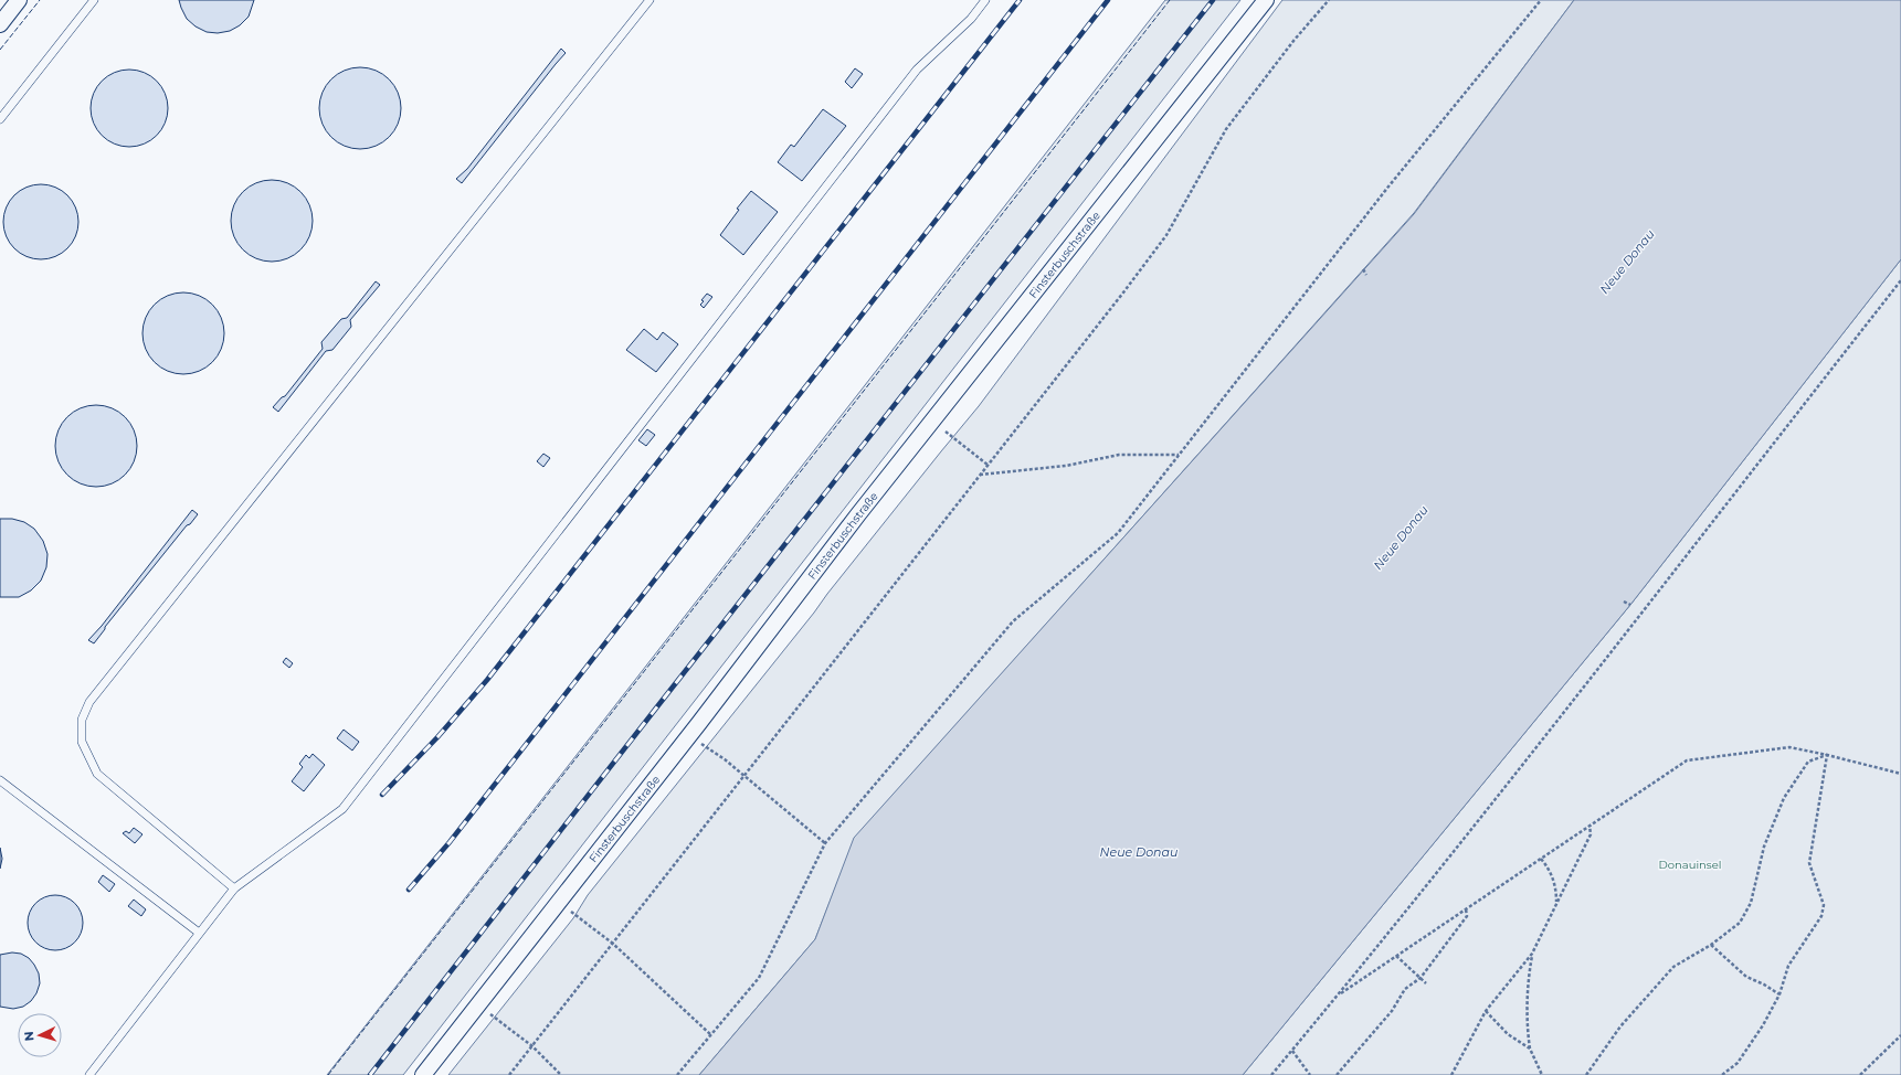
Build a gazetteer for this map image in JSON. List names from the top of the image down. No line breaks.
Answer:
{"streets":{"street":["Finsterbuschstraße"]},"water":["Neue Donau"],"parks":["Donauinsel"],"north":"left"}
